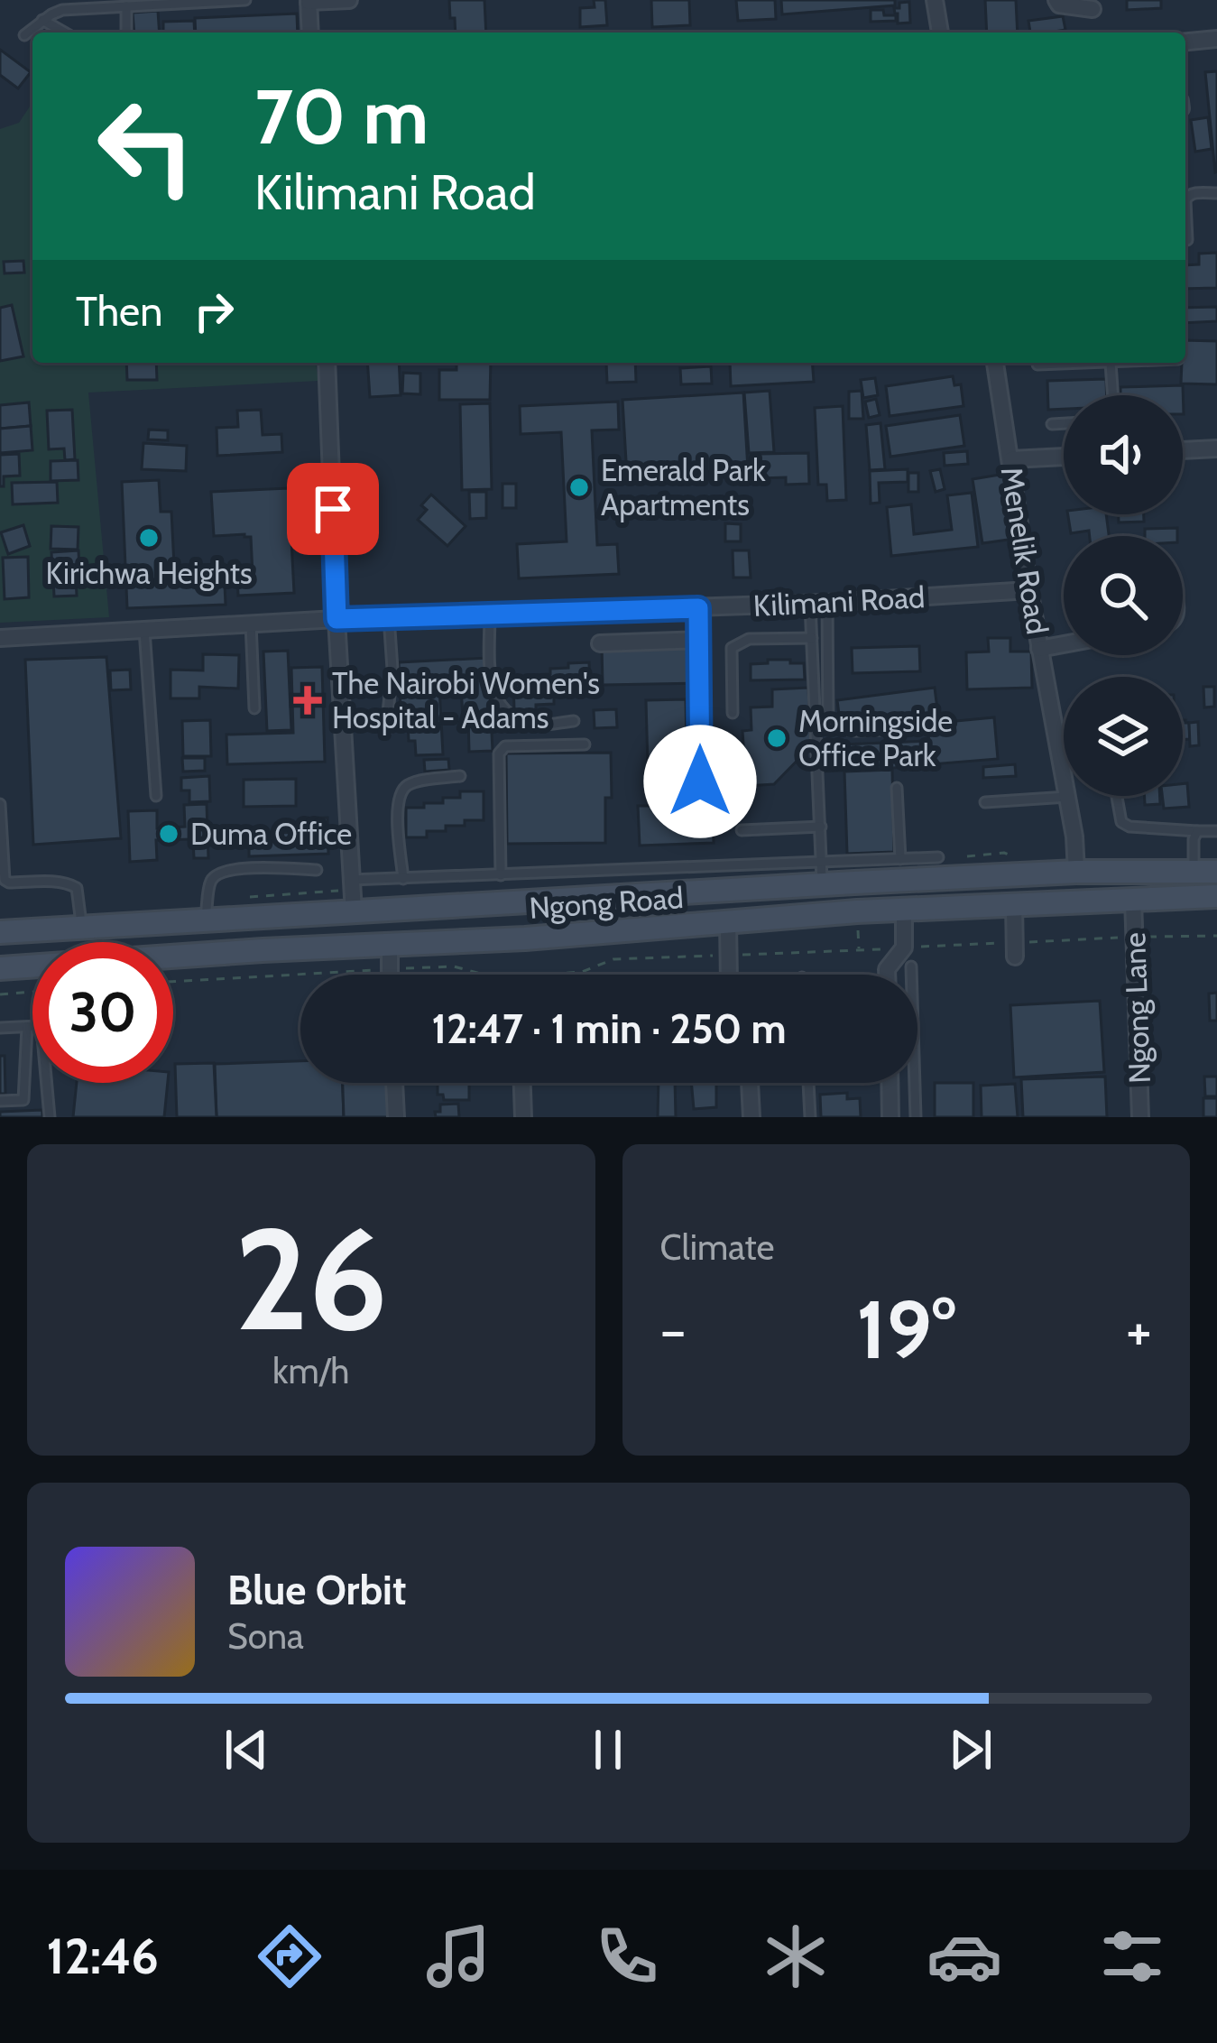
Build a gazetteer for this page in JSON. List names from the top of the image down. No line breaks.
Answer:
{"streets":{"main road":["Ngong Road"],"street":["Menelik Road","Kilimani Road","Ngong Lane"]},"crossings":[["Menelik Road","Kilimani Road"],["Menelik Road","Ngong Road"],["Ngong Road","Ngong Lane"]],"places":{"other":["Emerald Park Apartments","Kirichwa Heights","Morningside Office Park","Duma Office"],"health":["The Nairobi Women's Hospital - Adams"]},"page":{"turn":["70 m","Kilimani Road"],"then":"Then","limit":"30","trip":"12:47 · 1 min · 250 m","tile":[["26","km/h"],"Climate"],"heat":["−","19°","+"],"song":["Blue Orbit","Sona"],"tabs":"12:46"}}
